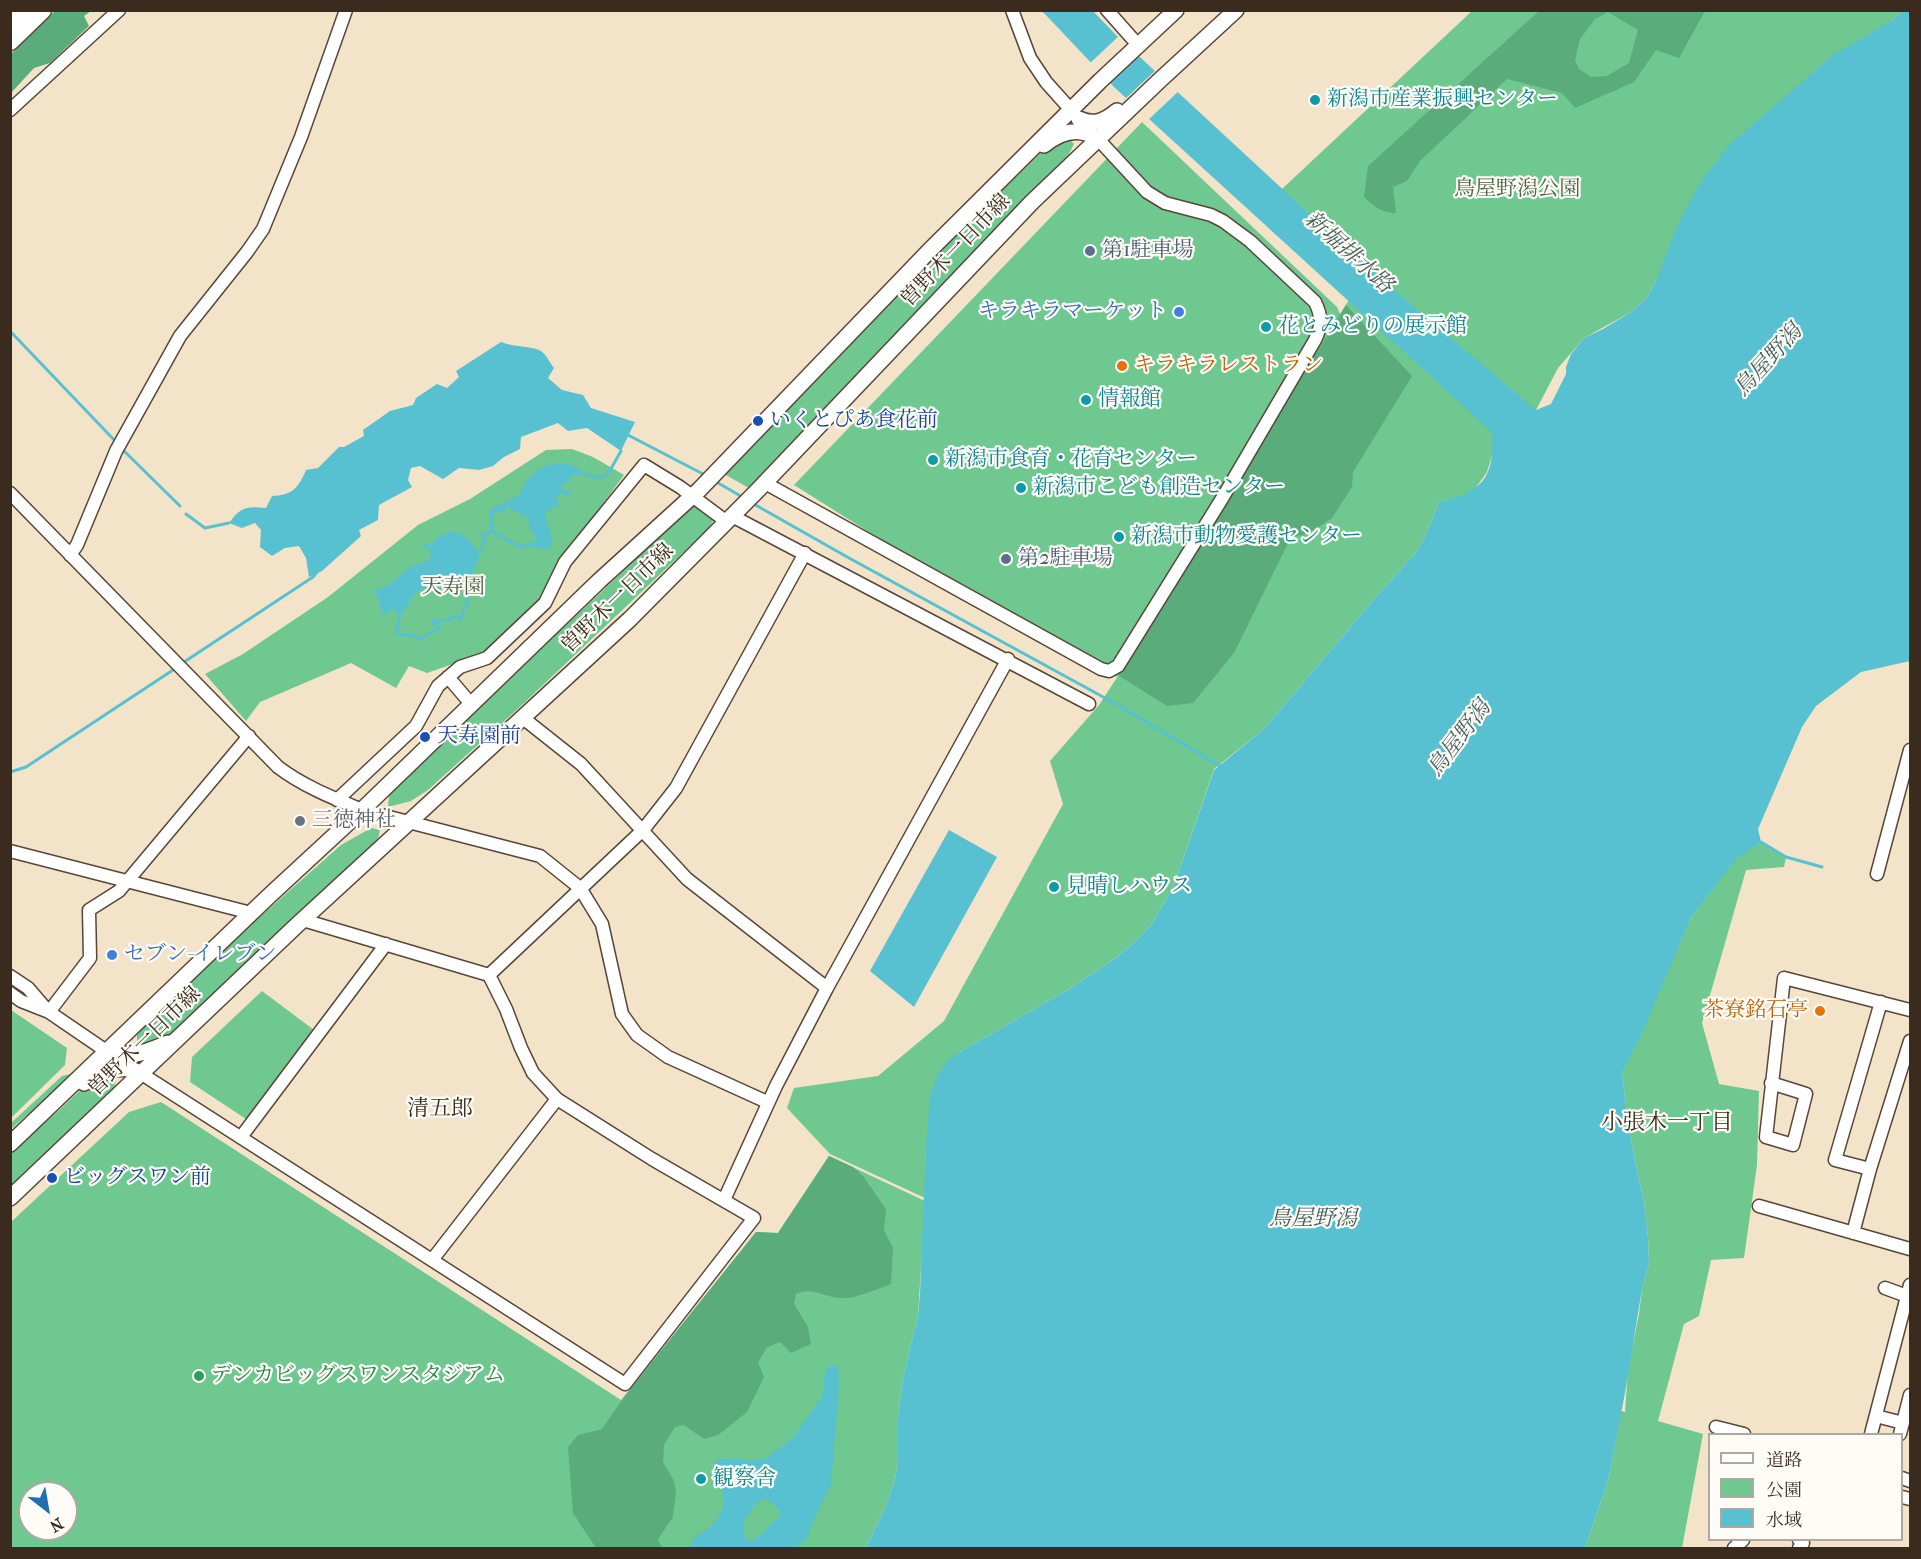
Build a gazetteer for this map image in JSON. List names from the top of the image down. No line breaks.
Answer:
{"streets":{"main road":["曽野木一日市線"]},"districts":["清五郎","小張木一丁目"],"water":["新堀排水路","鳥屋野潟"],"parks":["鳥屋野潟公園","天寿園"],"places":["新潟市産業振興センター","第1駐車場","キラキラマーケット","花とみどりの展示館","キラキラレストラン","情報館","いくとぴあ食花前","新潟市食育・花育センター","新潟市こども創造センター","新潟市動物愛護センター","第2駐車場","天寿園前","三徳神社","見晴しハウス","セブン-イレブン","茶寮銘石亭","ビッグスワン前","デンカビッグスワンスタジアム","観察舎"],"legend":["道路","公園","水域"],"north":"bottom right"}
